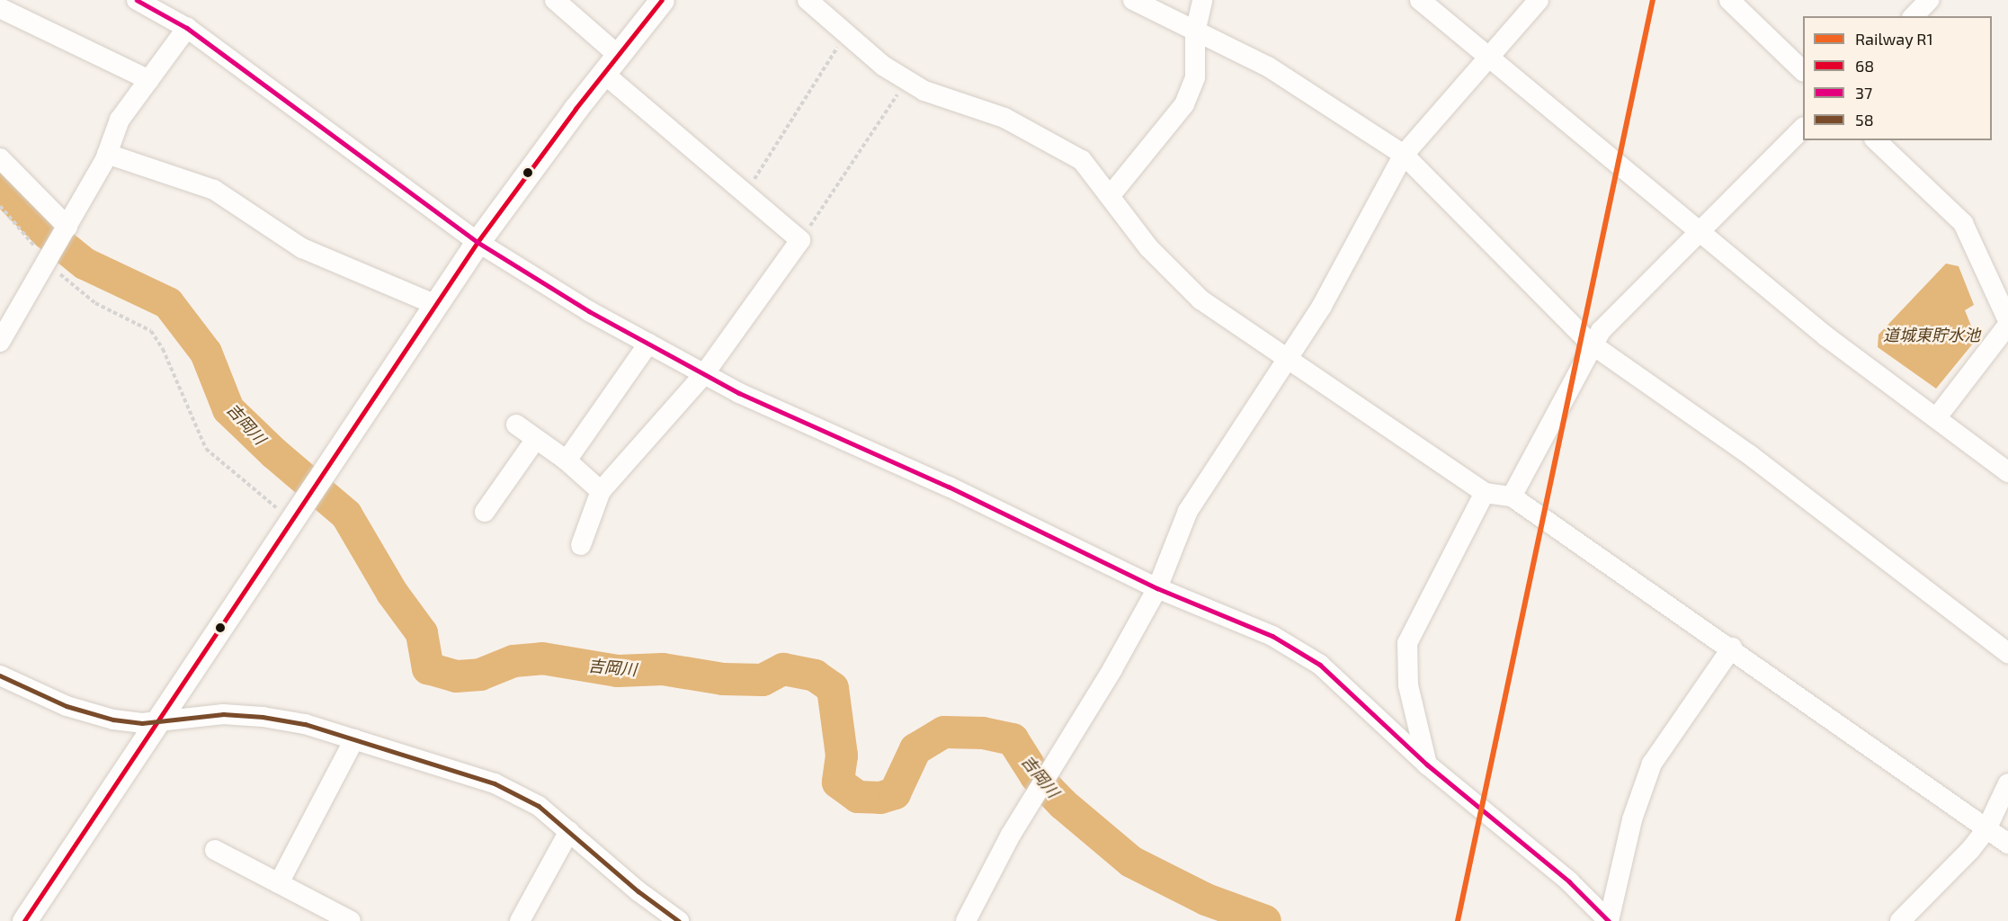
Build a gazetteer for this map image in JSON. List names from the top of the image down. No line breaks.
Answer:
{"water":["道城東貯水池","吉岡川"],"lines":["rail line R1","transit line 68","transit line 37","transit line 58"],"legend":["Railway R1","68","37","58"]}
